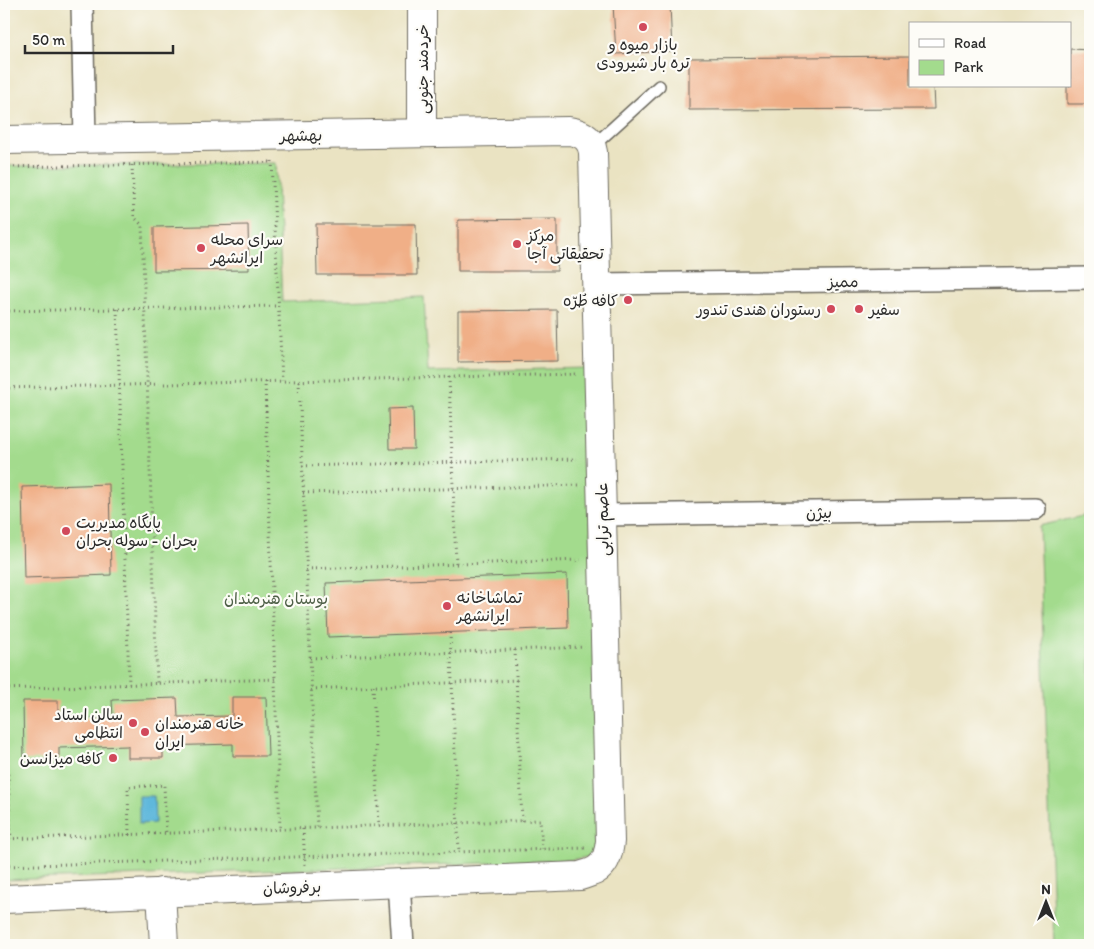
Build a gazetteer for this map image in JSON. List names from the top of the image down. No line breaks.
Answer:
{"streets":{"street":["خردمند جنوبی","بهشهر","ممیز","بیژن","عاصم ترابی","برفروشان"]},"crossings":[["خردمند جنوبی","بهشهر"],["بهشهر","عاصم ترابی"],["ممیز","عاصم ترابی"],["بیژن","عاصم ترابی"],["عاصم ترابی","برفروشان"]],"parks":["بوستان هنرمندان"],"places":["بازار میوه و تره بار شیرودی","مرکز تحقیقاتی آجا","سرای محله ایرانشهر","کافه طُرّه","رستوران هندی تندور","سفیر","پایگاه مدیریت بحران - سوله بحران","تماشاخانه ایرانشهر","سالن استاد انتظامی","خانه هنرمندان ایران","کافه میزانسن"],"legend":["Road","Park"],"scale_bar":"50 m","north":"top"}
